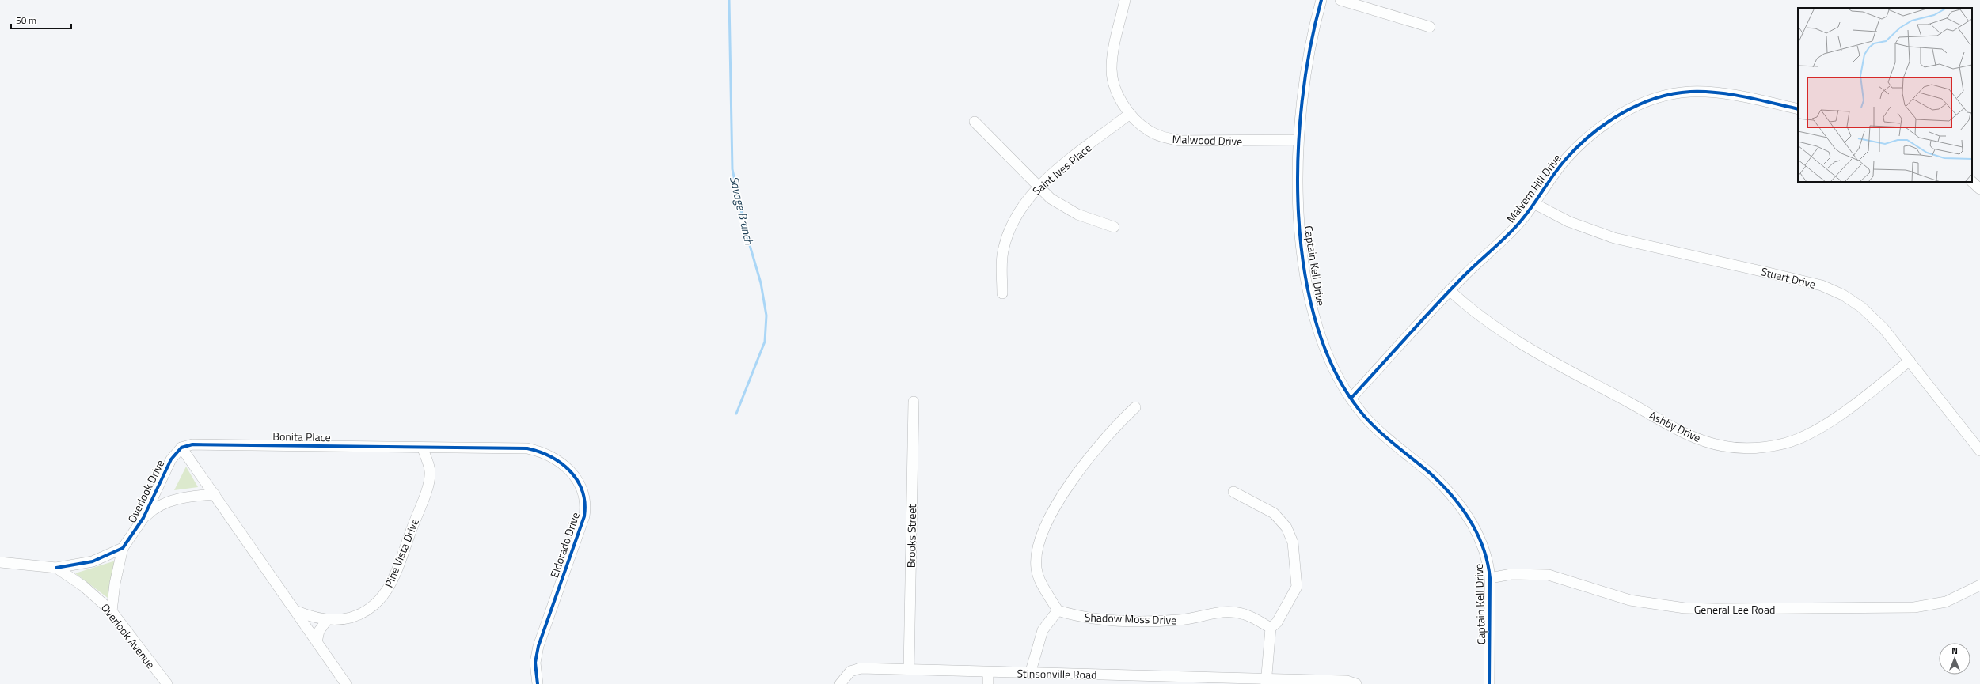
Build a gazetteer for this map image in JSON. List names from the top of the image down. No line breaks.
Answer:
{"streets":{"street":["Malwood Drive","Saint Ives Place","Malvern Hill Drive","Captain Kell Drive","Stuart Drive","Ashby Drive","Bonita Place","Overlook Drive","Brooks Street","Eldorado Drive","Pine Vista Drive","General Lee Road","Shadow Moss Drive","Overlook Avenue","Stinsonville Road"]},"crossings":[["Malwood Drive","Saint Ives Place"],["Malwood Drive","Captain Kell Drive"],["Malvern Hill Drive","Captain Kell Drive"],["Malvern Hill Drive","Stuart Drive"],["Malvern Hill Drive","Ashby Drive"],["Captain Kell Drive","General Lee Road"],["Stuart Drive","Ashby Drive"],["Bonita Place","Overlook Drive"],["Bonita Place","Eldorado Drive"],["Bonita Place","Pine Vista Drive"],["Brooks Street","Stinsonville Road"],["Eldorado Drive","Pine Vista Drive"]],"water":["Savage Branch"],"scale_bar":"50 m","north":"top"}
